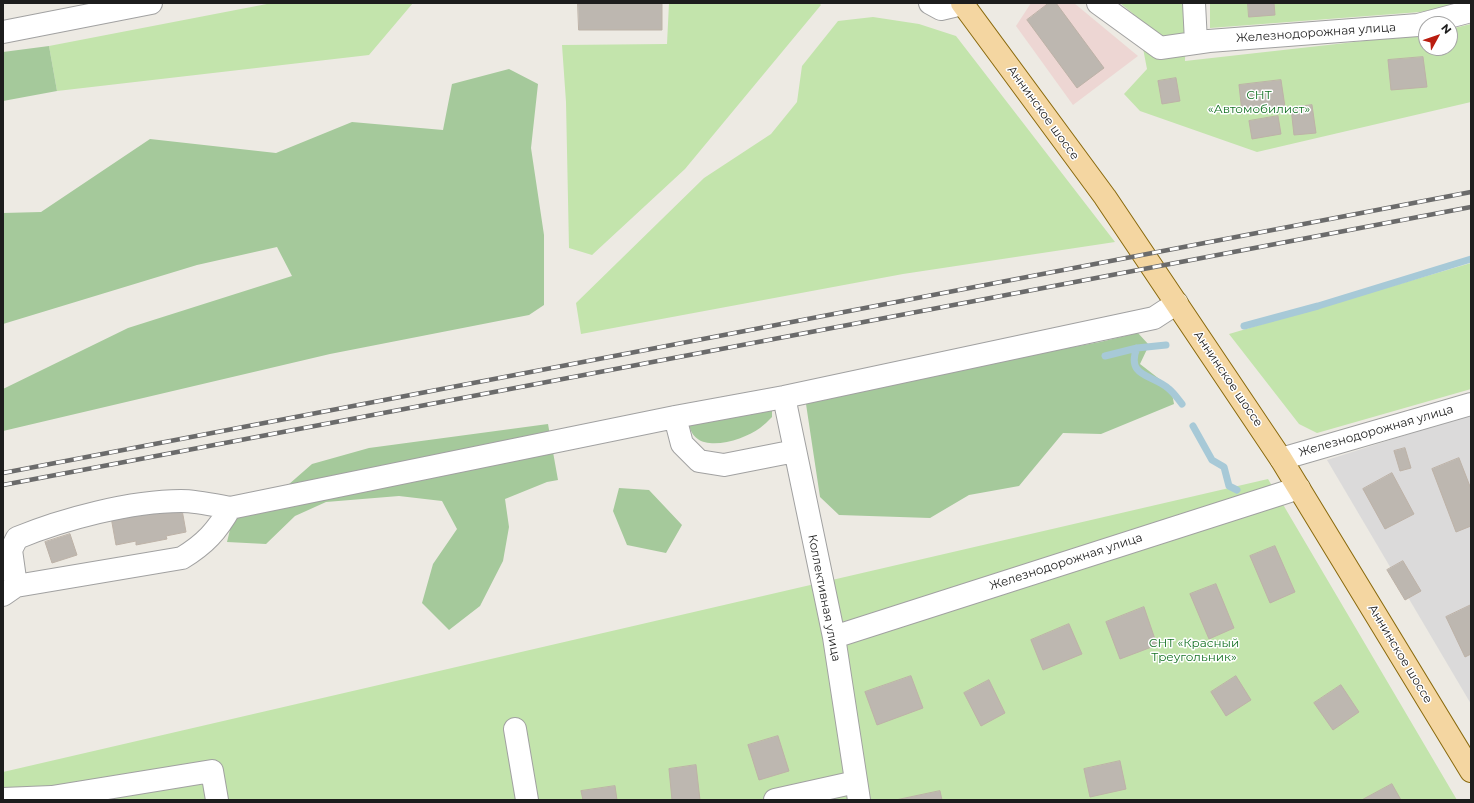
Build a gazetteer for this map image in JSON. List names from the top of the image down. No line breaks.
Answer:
{"streets":{"main road":["Аннинское шоссе"],"street":["Железнодорожная улица","Коллективная улица"]},"crossings":[["Железнодорожная улица","Аннинское шоссе"],["Железнодорожная улица","Коллективная улица"]],"parks":["СНТ «Автомобилист»","СНТ «Красный Треугольник»"],"north":"top right"}
